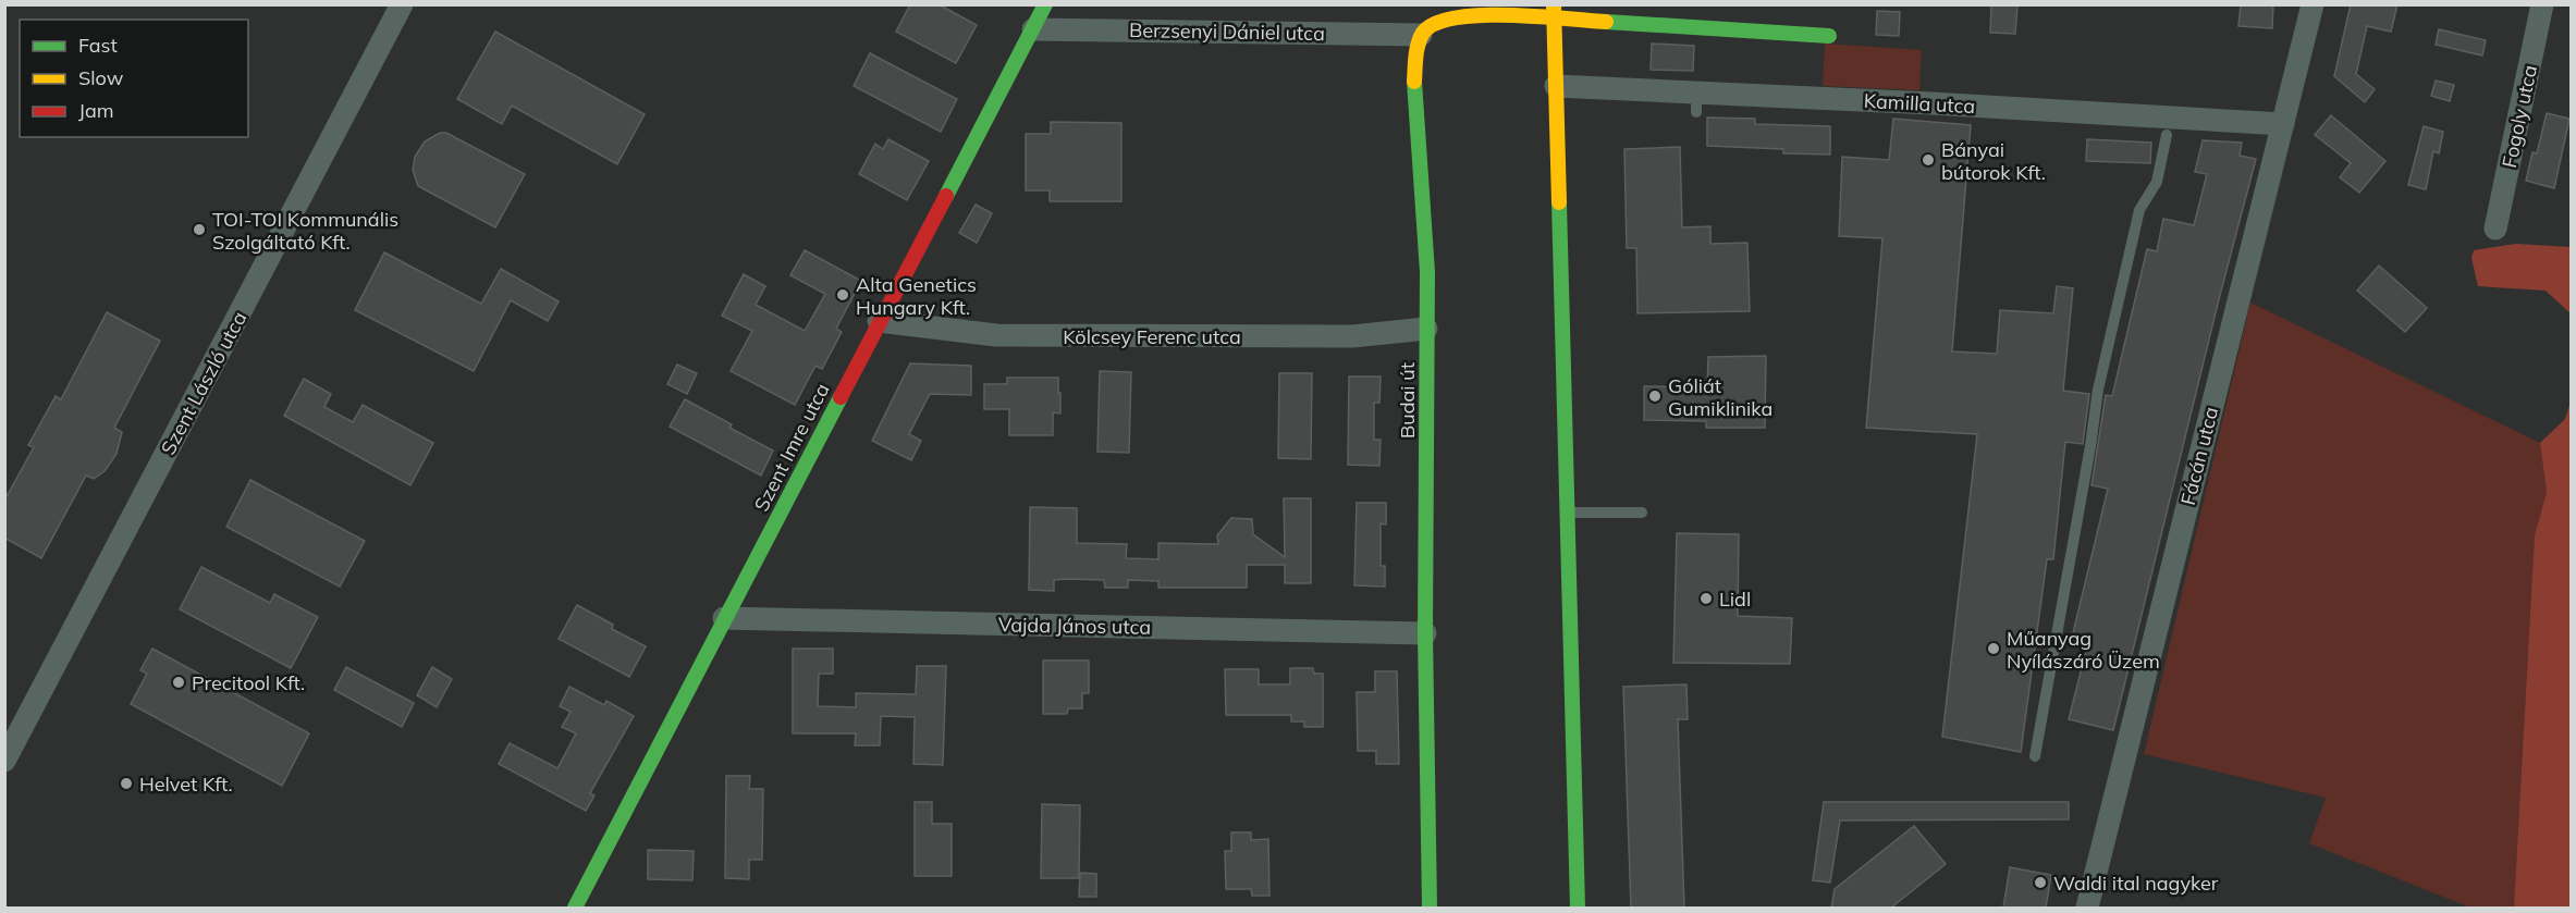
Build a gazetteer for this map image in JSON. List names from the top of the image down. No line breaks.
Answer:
{"streets":{"street":["Berzsenyi Dániel utca","Kamilla utca","Fogoly utca","Kölcsey Ferenc utca","Szent László utca","Budai út","Szent Imre utca","Fácán utca","Vajda János utca"]},"crossings":[["Berzsenyi Dániel utca","Budai út"],["Berzsenyi Dániel utca","Szent Imre utca"],["Kamilla utca","Fácán utca"],["Kölcsey Ferenc utca","Budai út"],["Kölcsey Ferenc utca","Szent Imre utca"],["Budai út","Vajda János utca"],["Szent Imre utca","Vajda János utca"]],"places":["Bányai bútorok Kft.","TOI-TOI Kommunális Szolgáltató Kft.","Alta Genetics Hungary Kft.","Góliát Gumiklinika","Lidl","Műanyag Nyílászáró Üzem","Precitool Kft.","Helvet Kft.","Waldi ital nagyker"],"legend":["Fast","Slow","Jam"]}
